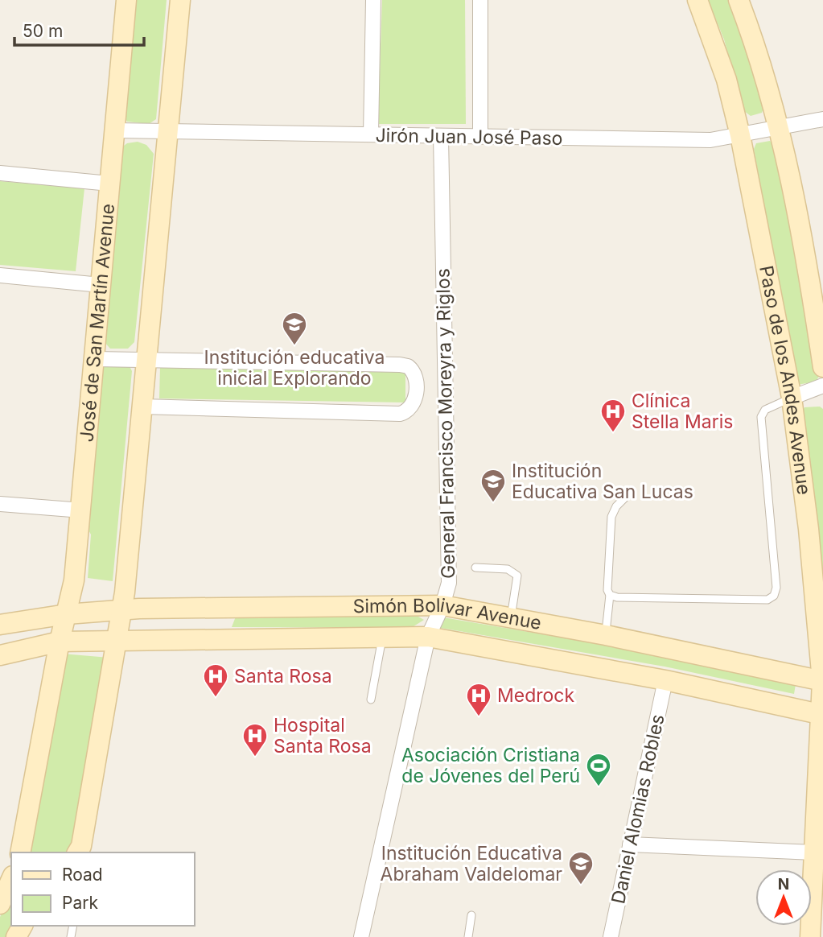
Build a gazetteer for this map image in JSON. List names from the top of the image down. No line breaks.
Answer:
{"streets":{"main road":["José de San Martín Avenue","Paso de los Andes Avenue","Simón Bolivar Avenue"],"street":["Jirón Juan José Paso","General Francisco Moreyra y Riglos","Daniel Alomias Robles"]},"crossings":[["Jirón Juan José Paso","José de San Martín Avenue"],["Jirón Juan José Paso","Paso de los Andes Avenue"],["Jirón Juan José Paso","General Francisco Moreyra y Riglos"],["José de San Martín Avenue","Simón Bolivar Avenue"],["Paso de los Andes Avenue","Simón Bolivar Avenue"],["General Francisco Moreyra y Riglos","Simón Bolivar Avenue"],["Simón Bolivar Avenue","Daniel Alomias Robles"]],"places":{"school or university":["Institución educativa inicial Explorando","Institución Educativa San Lucas","Institución Educativa Abraham Valdelomar"],"hospital":["Clínica Stella Maris","Santa Rosa","Medrock","Hospital Santa Rosa"],"sports":["Asociación Cristiana de Jóvenes del Perú"]},"legend":["Road","Park"],"scale_bar":"50 m","north":"top"}
